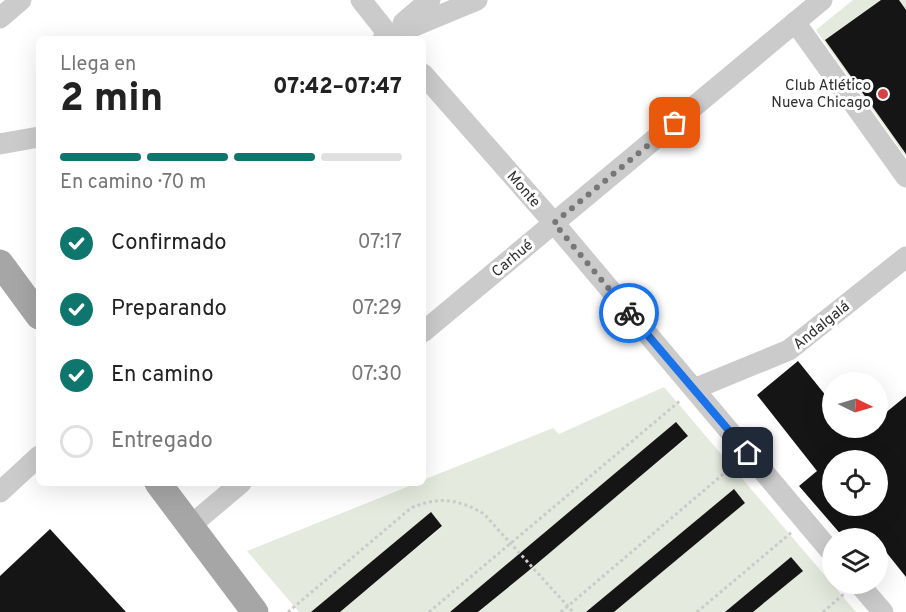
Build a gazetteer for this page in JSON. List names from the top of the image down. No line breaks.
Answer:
{"streets":{"street":["Monte","Carhué","Andalgalá"]},"crossings":[["Monte","Carhué"],["Monte","Andalgalá"]],"places":["Club Atlético Nueva Chicago"],"north":"right","page":{"heading":["2 min","Llega en","07:42–07:47"],"bar":"En camino · 70 m","list":[["Confirmado","07:17"],["Preparando","07:29"],["En camino","07:30"],"Entregado"]}}
